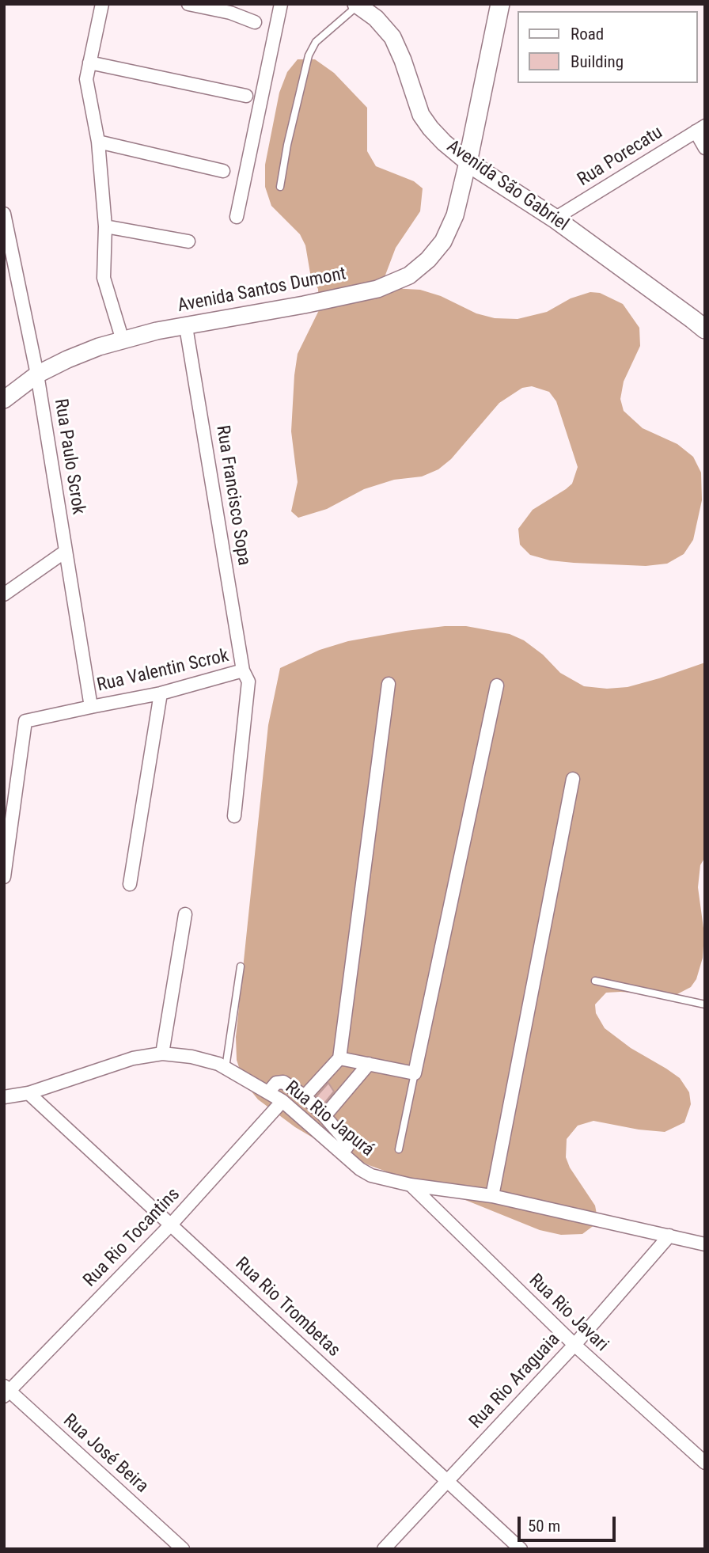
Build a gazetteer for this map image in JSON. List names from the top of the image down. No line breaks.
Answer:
{"streets":{"main road":["Avenida São Gabriel"],"street":["Rua Porecatu","Avenida Santos Dumont","Rua Paulo Scrok","Rua Francisco Sopa","Rua Valentin Scrok","Rua Rio Japurá","Rua Rio Tocantins","Rua Rio Trombetas","Rua Rio Javari","Rua Rio Araguaia","Rua José Beira"]},"crossings":[["Rua Porecatu","Avenida São Gabriel"],["Avenida São Gabriel","Avenida Santos Dumont"],["Avenida Santos Dumont","Rua Paulo Scrok"],["Avenida Santos Dumont","Rua Francisco Sopa"],["Rua Paulo Scrok","Rua Valentin Scrok"],["Rua Francisco Sopa","Rua Valentin Scrok"],["Rua Rio Japurá","Rua Rio Tocantins"],["Rua Rio Japurá","Rua Rio Trombetas"],["Rua Rio Japurá","Rua Rio Javari"],["Rua Rio Japurá","Rua Rio Araguaia"],["Rua Rio Tocantins","Rua Rio Trombetas"],["Rua Rio Tocantins","Rua José Beira"],["Rua Rio Trombetas","Rua Rio Araguaia"],["Rua Rio Javari","Rua Rio Araguaia"]],"legend":["Road","Building"],"scale_bar":"50 m"}
